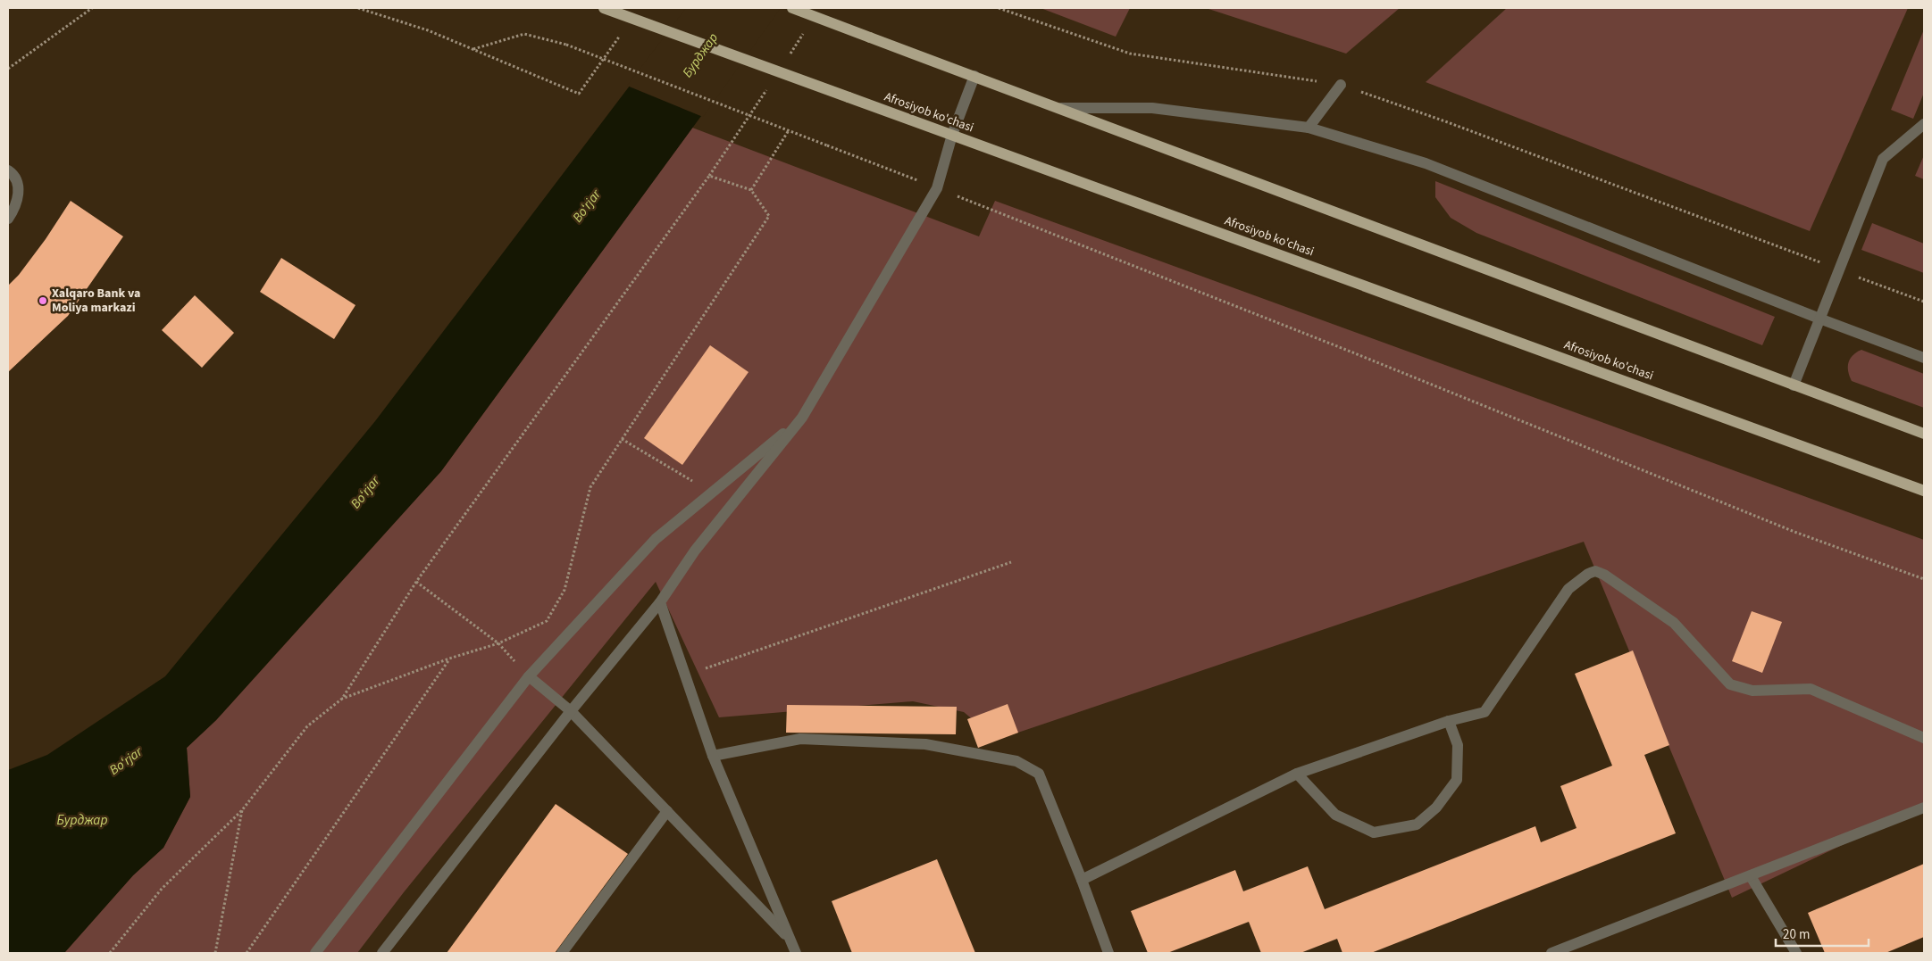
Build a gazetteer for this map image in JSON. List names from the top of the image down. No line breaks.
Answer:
{"streets":{"main road":["Afrosiyob ko'chasi"]},"water":["Бурджар","Bo‘rjar"],"places":["Xalqaro Bank va Moliya markazi"],"scale_bar":"20 m"}
